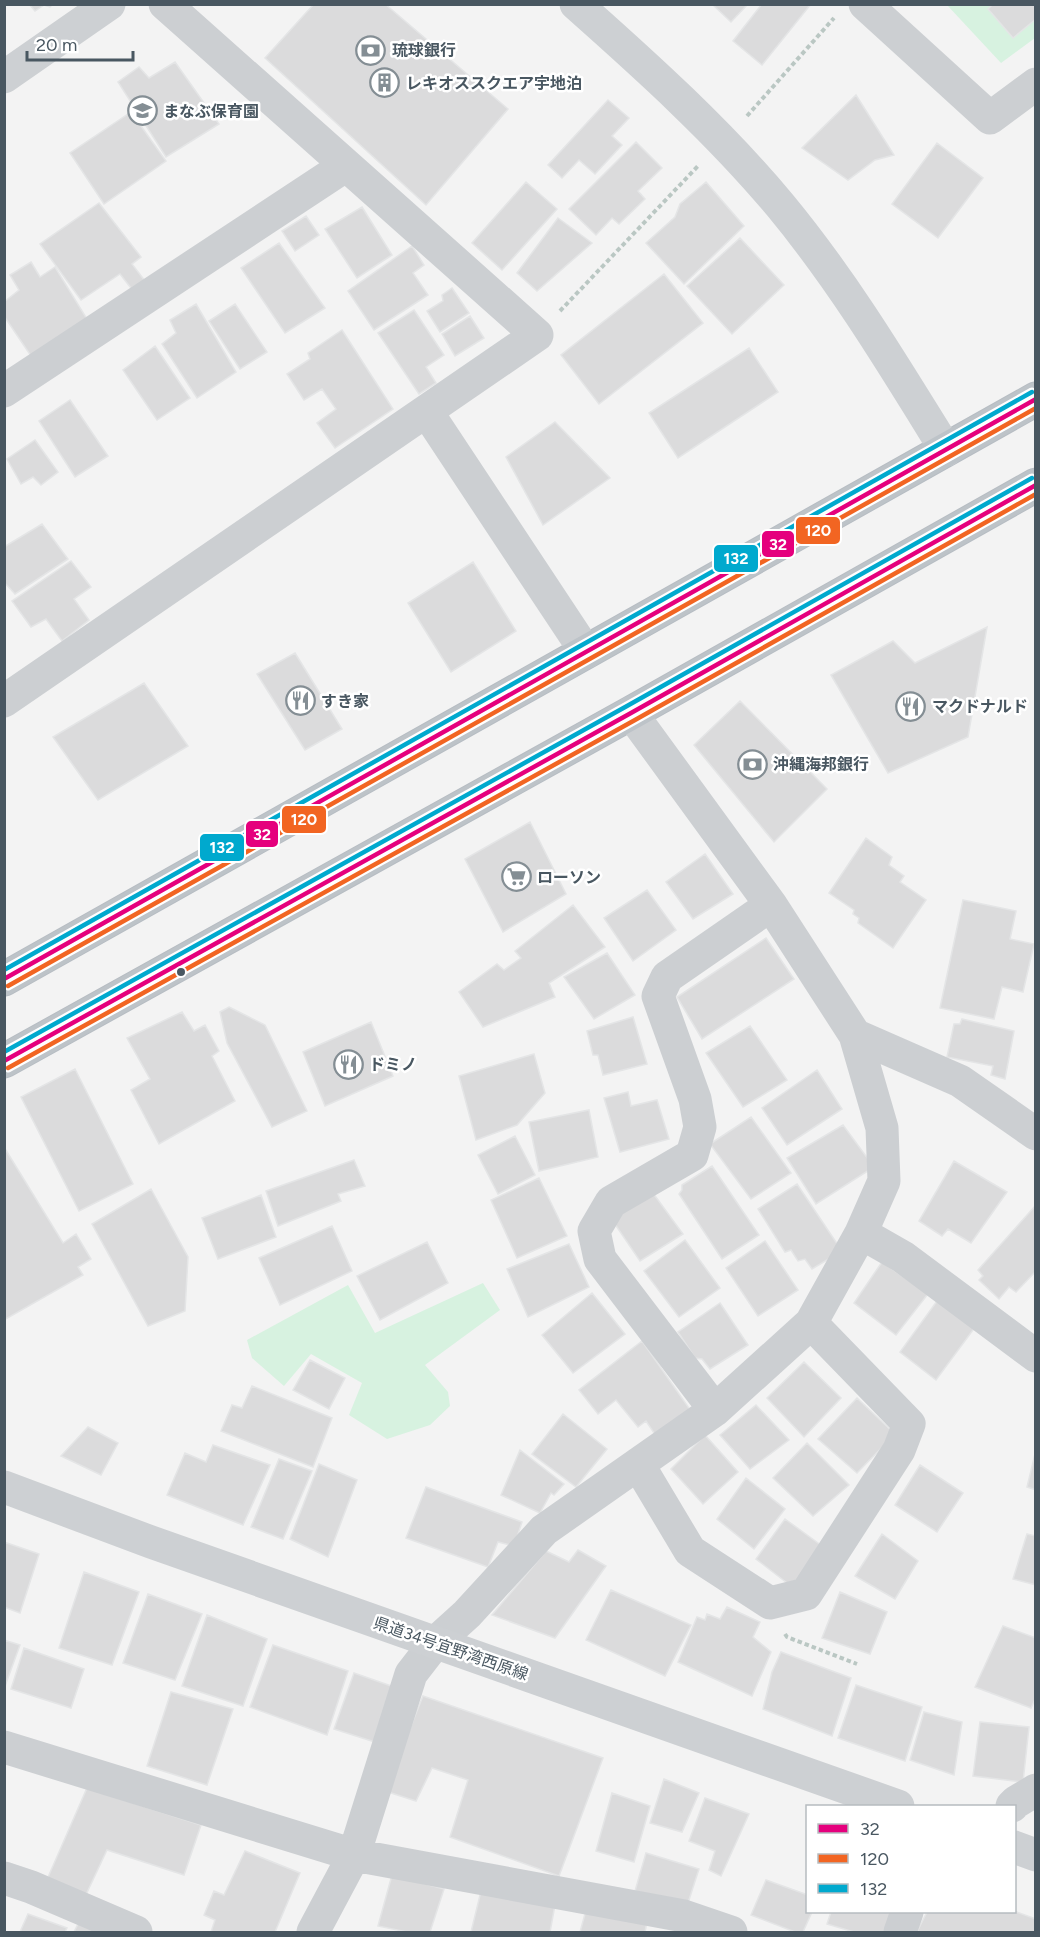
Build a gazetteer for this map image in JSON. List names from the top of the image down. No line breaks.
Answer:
{"streets":{"main road":["県道34号宜野湾西原線"]},"places":{"bank":["琉球銀行","沖縄海邦銀行"],"building":["レキオススクエア宇地泊"],"school or university":["まなぶ保育園"],"restaurant":["すき家","マクドナルド","ドミノ"],"supermarket":["ローソン"]},"lines":["transit line 132","transit line 32","transit line 120"],"legend":["32","120","132"],"scale_bar":"20 m"}
